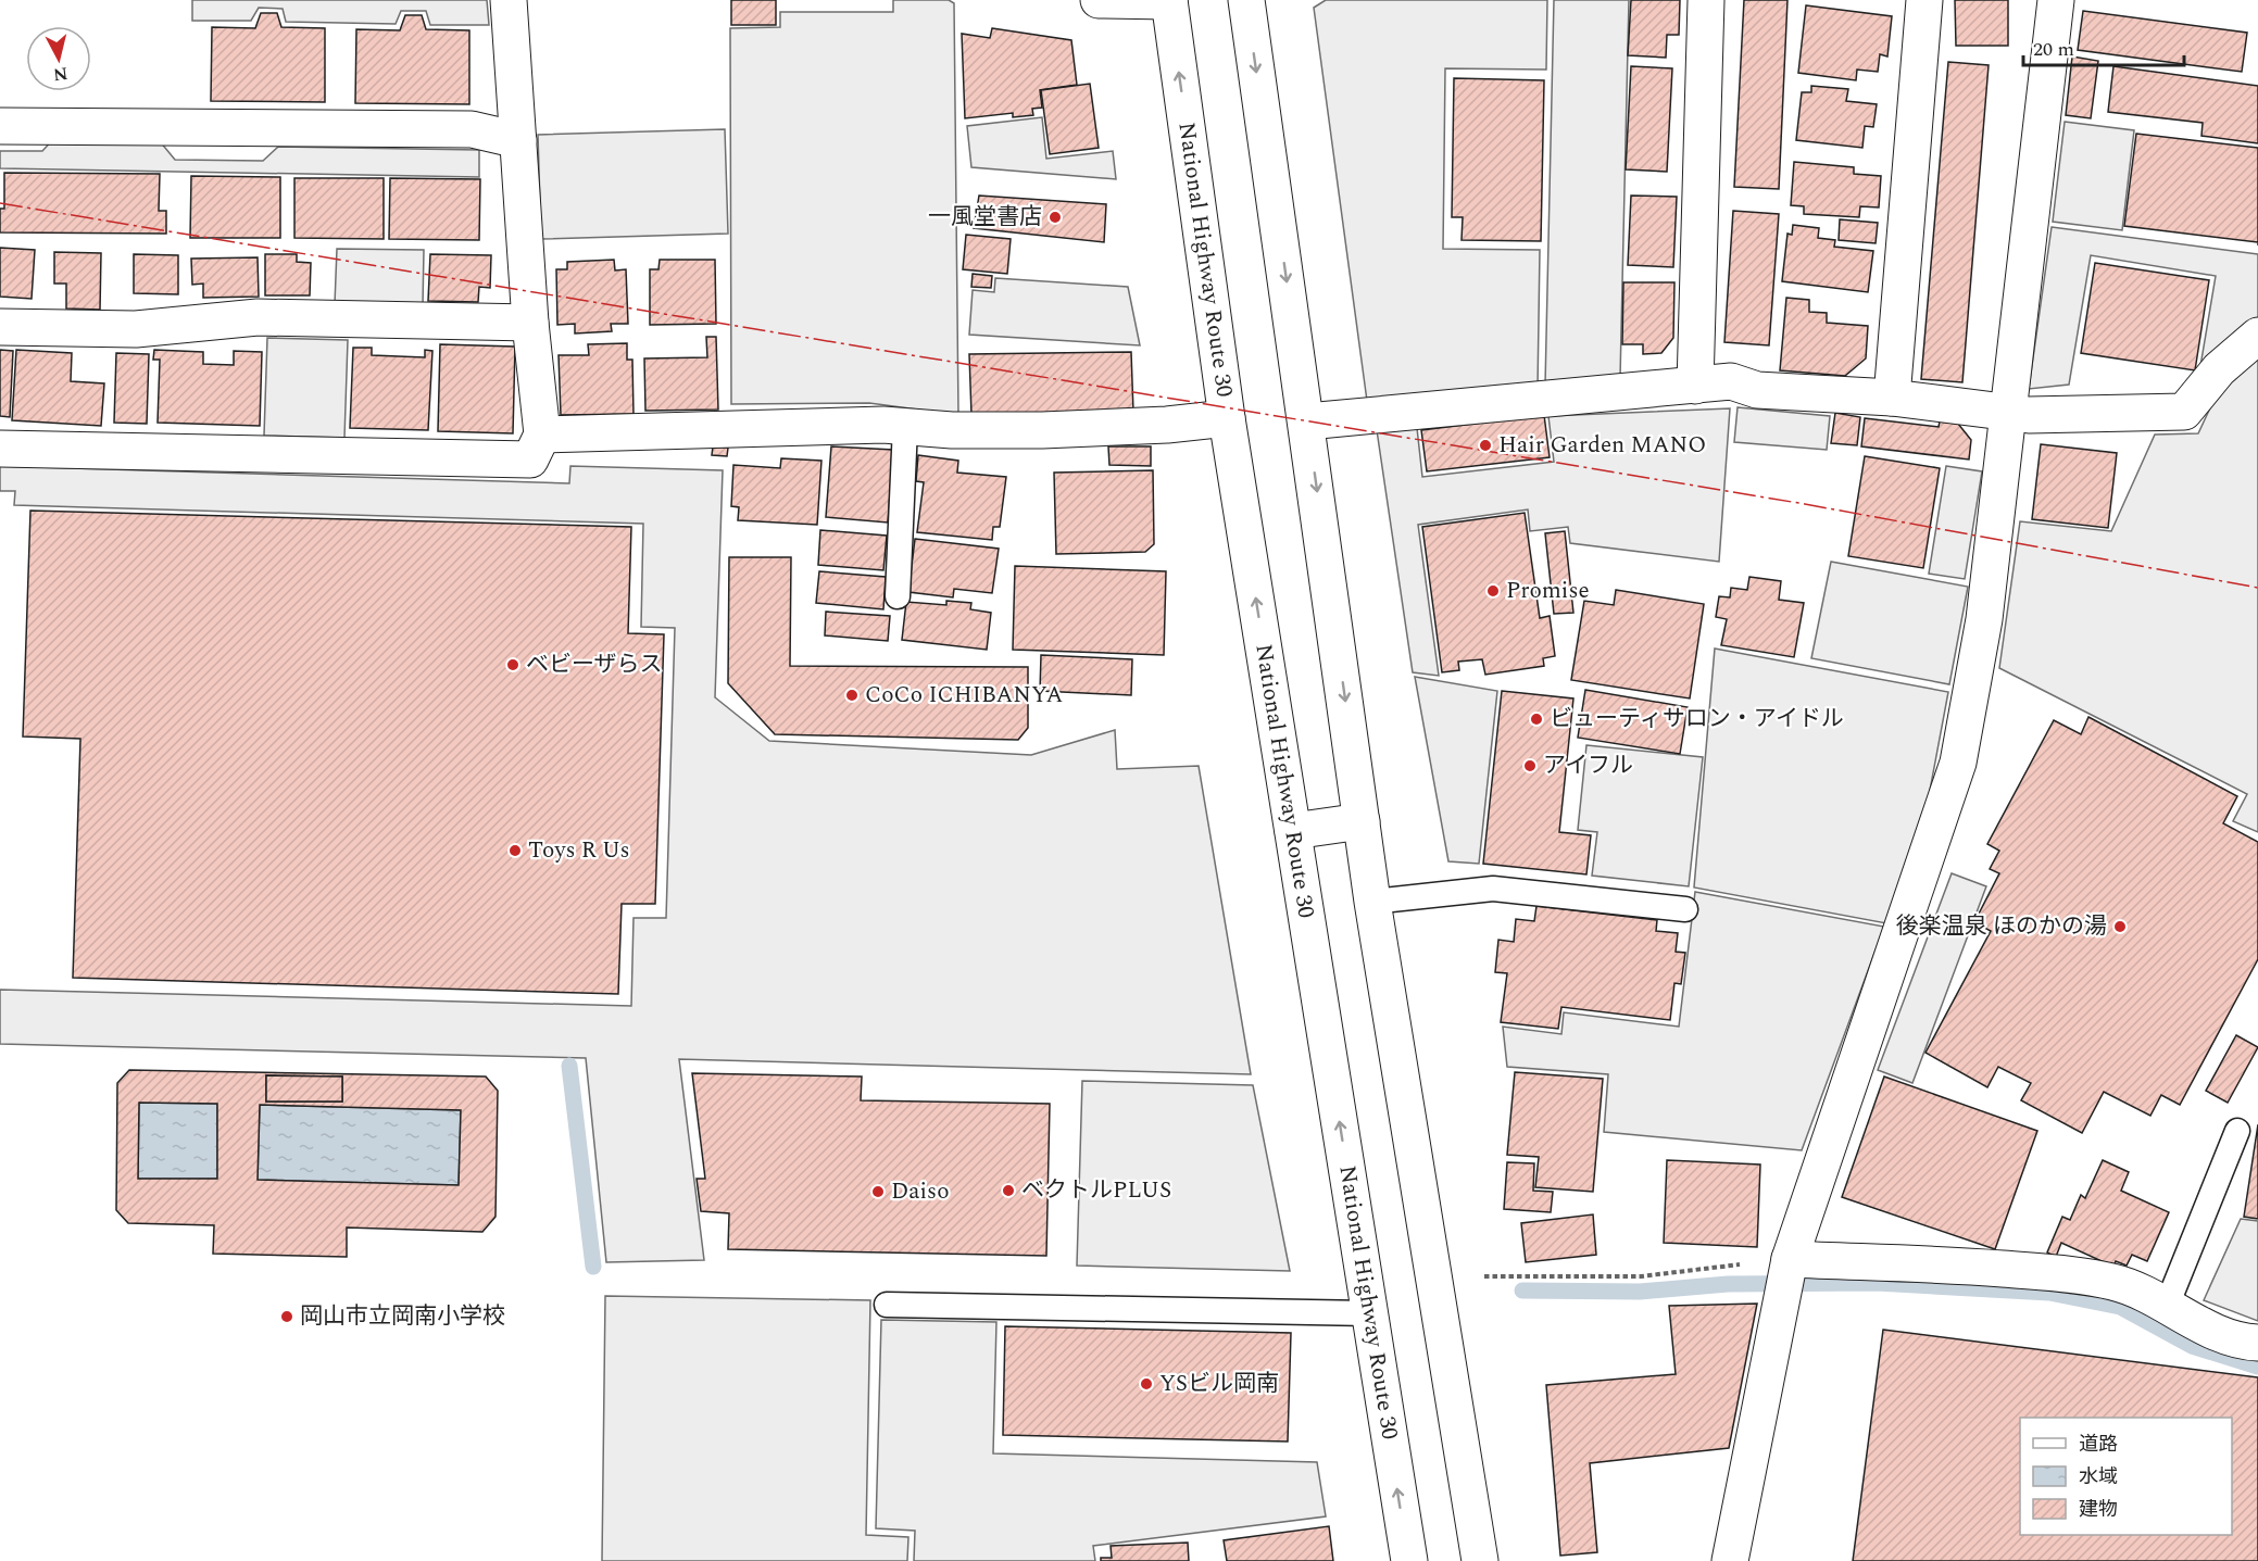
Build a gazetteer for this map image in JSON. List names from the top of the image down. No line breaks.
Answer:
{"streets":{"main road":["National Highway Route 30"]},"places":["一風堂書店","Hair Garden MANO","Promise","ベビーザらス","CoCo ICHIBANYA","ビューティサロン・アイドル","アイフル","Toys R Us","後楽温泉 ほのかの湯","ベクトルPLUS","Daiso","岡山市立岡南小学校","YSビル岡南"],"legend":["道路","水域","建物"],"scale_bar":"20 m","north":"bottom"}
